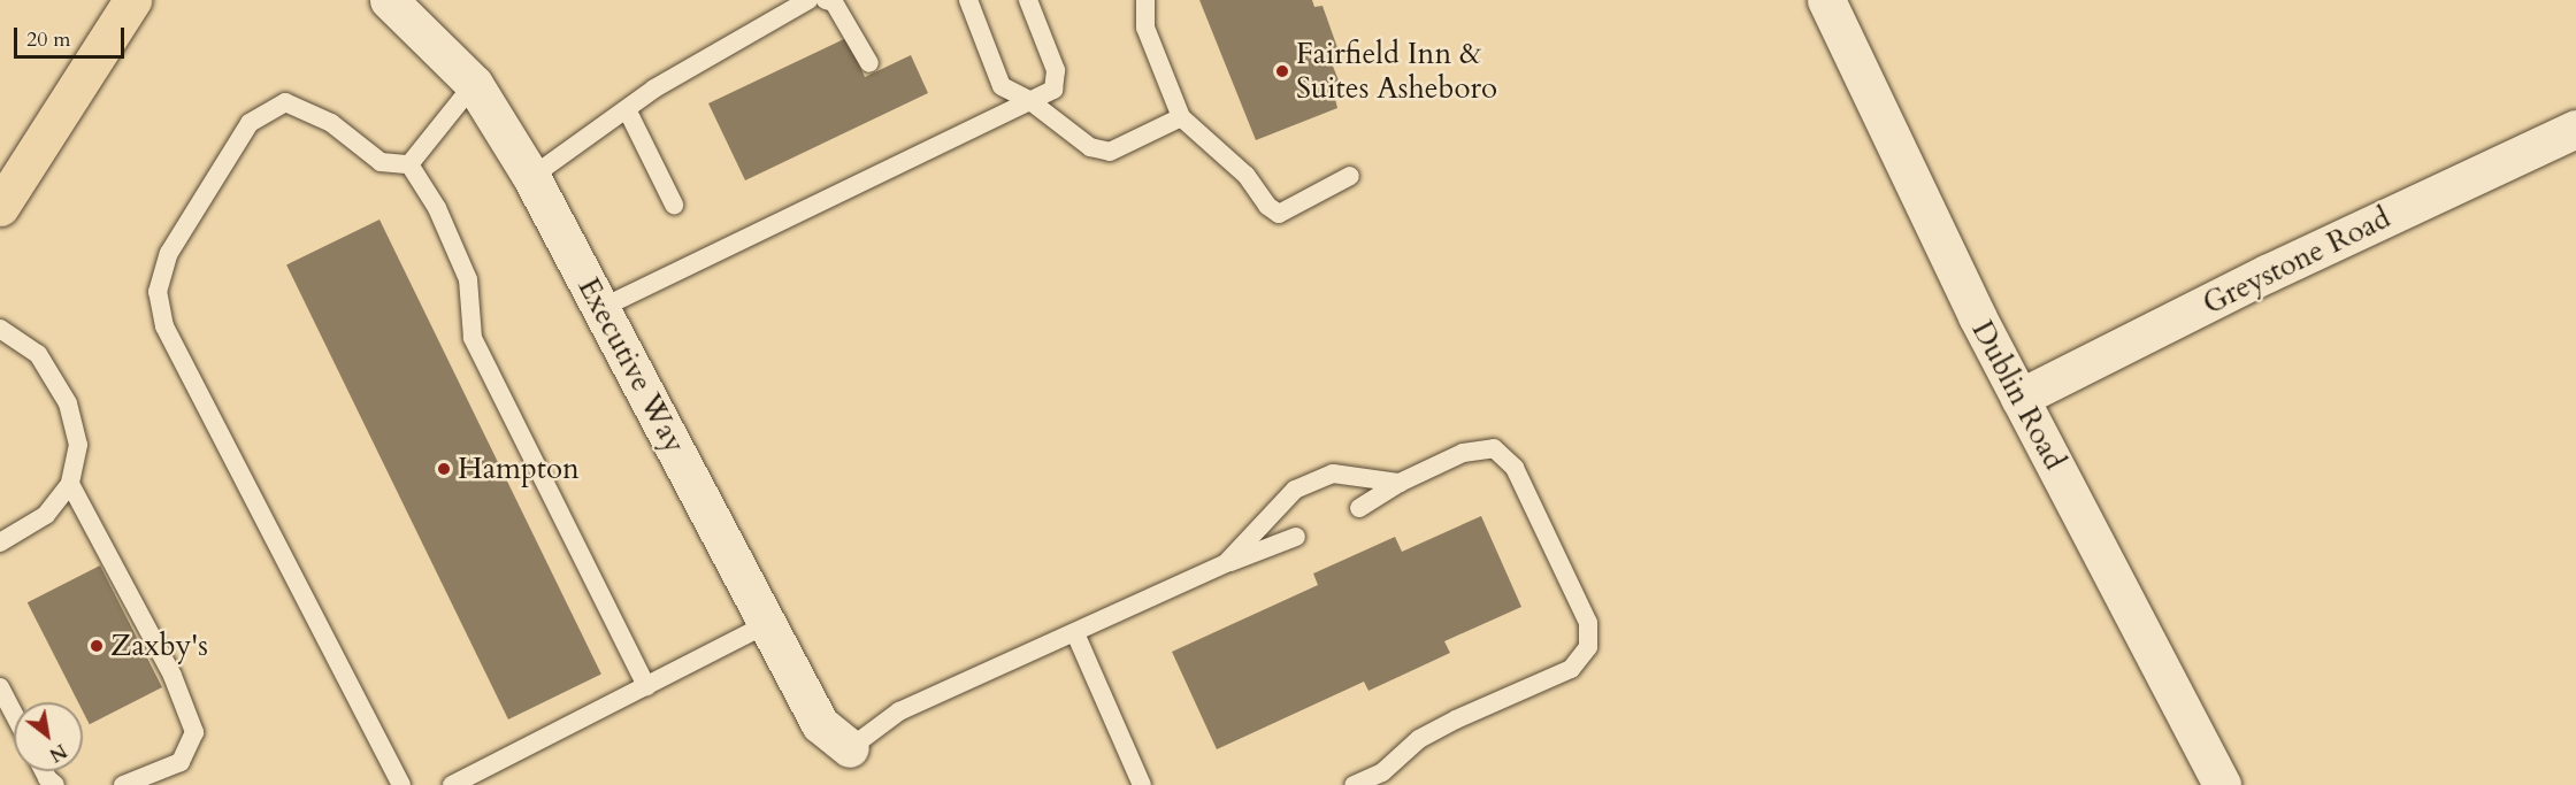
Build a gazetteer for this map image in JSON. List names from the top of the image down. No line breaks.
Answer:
{"streets":{"street":["Greystone Road","Executive Way","Dublin Road"]},"crossings":[["Greystone Road","Dublin Road"]],"places":["Fairfield Inn & Suites Asheboro","Hampton","Zaxby's"],"scale_bar":"20 m","north":"bottom right"}
